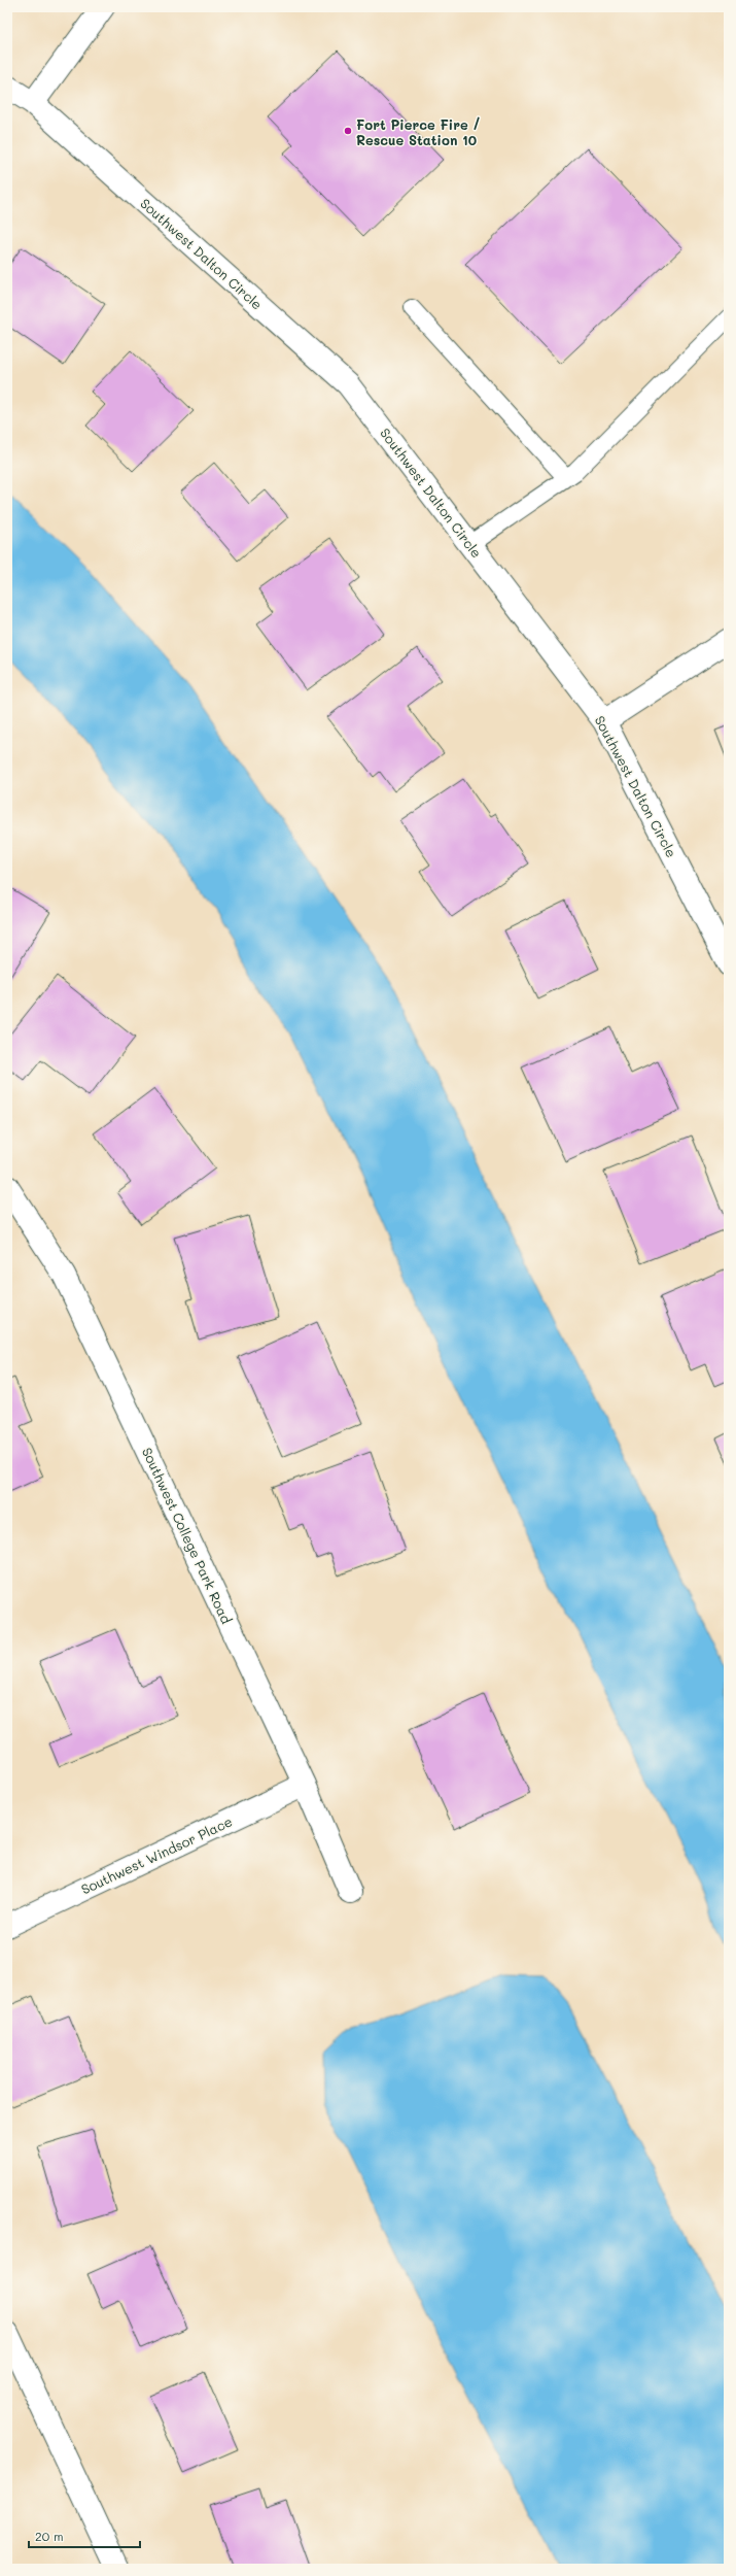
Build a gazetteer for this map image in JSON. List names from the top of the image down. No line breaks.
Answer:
{"streets":{"street":["Southwest Dalton Circle","Southwest College Park Road","Southwest Windsor Place"]},"crossings":[["Southwest College Park Road","Southwest Windsor Place"]],"places":["Fort Pierce Fire / Rescue Station 10"],"scale_bar":"20 m"}
